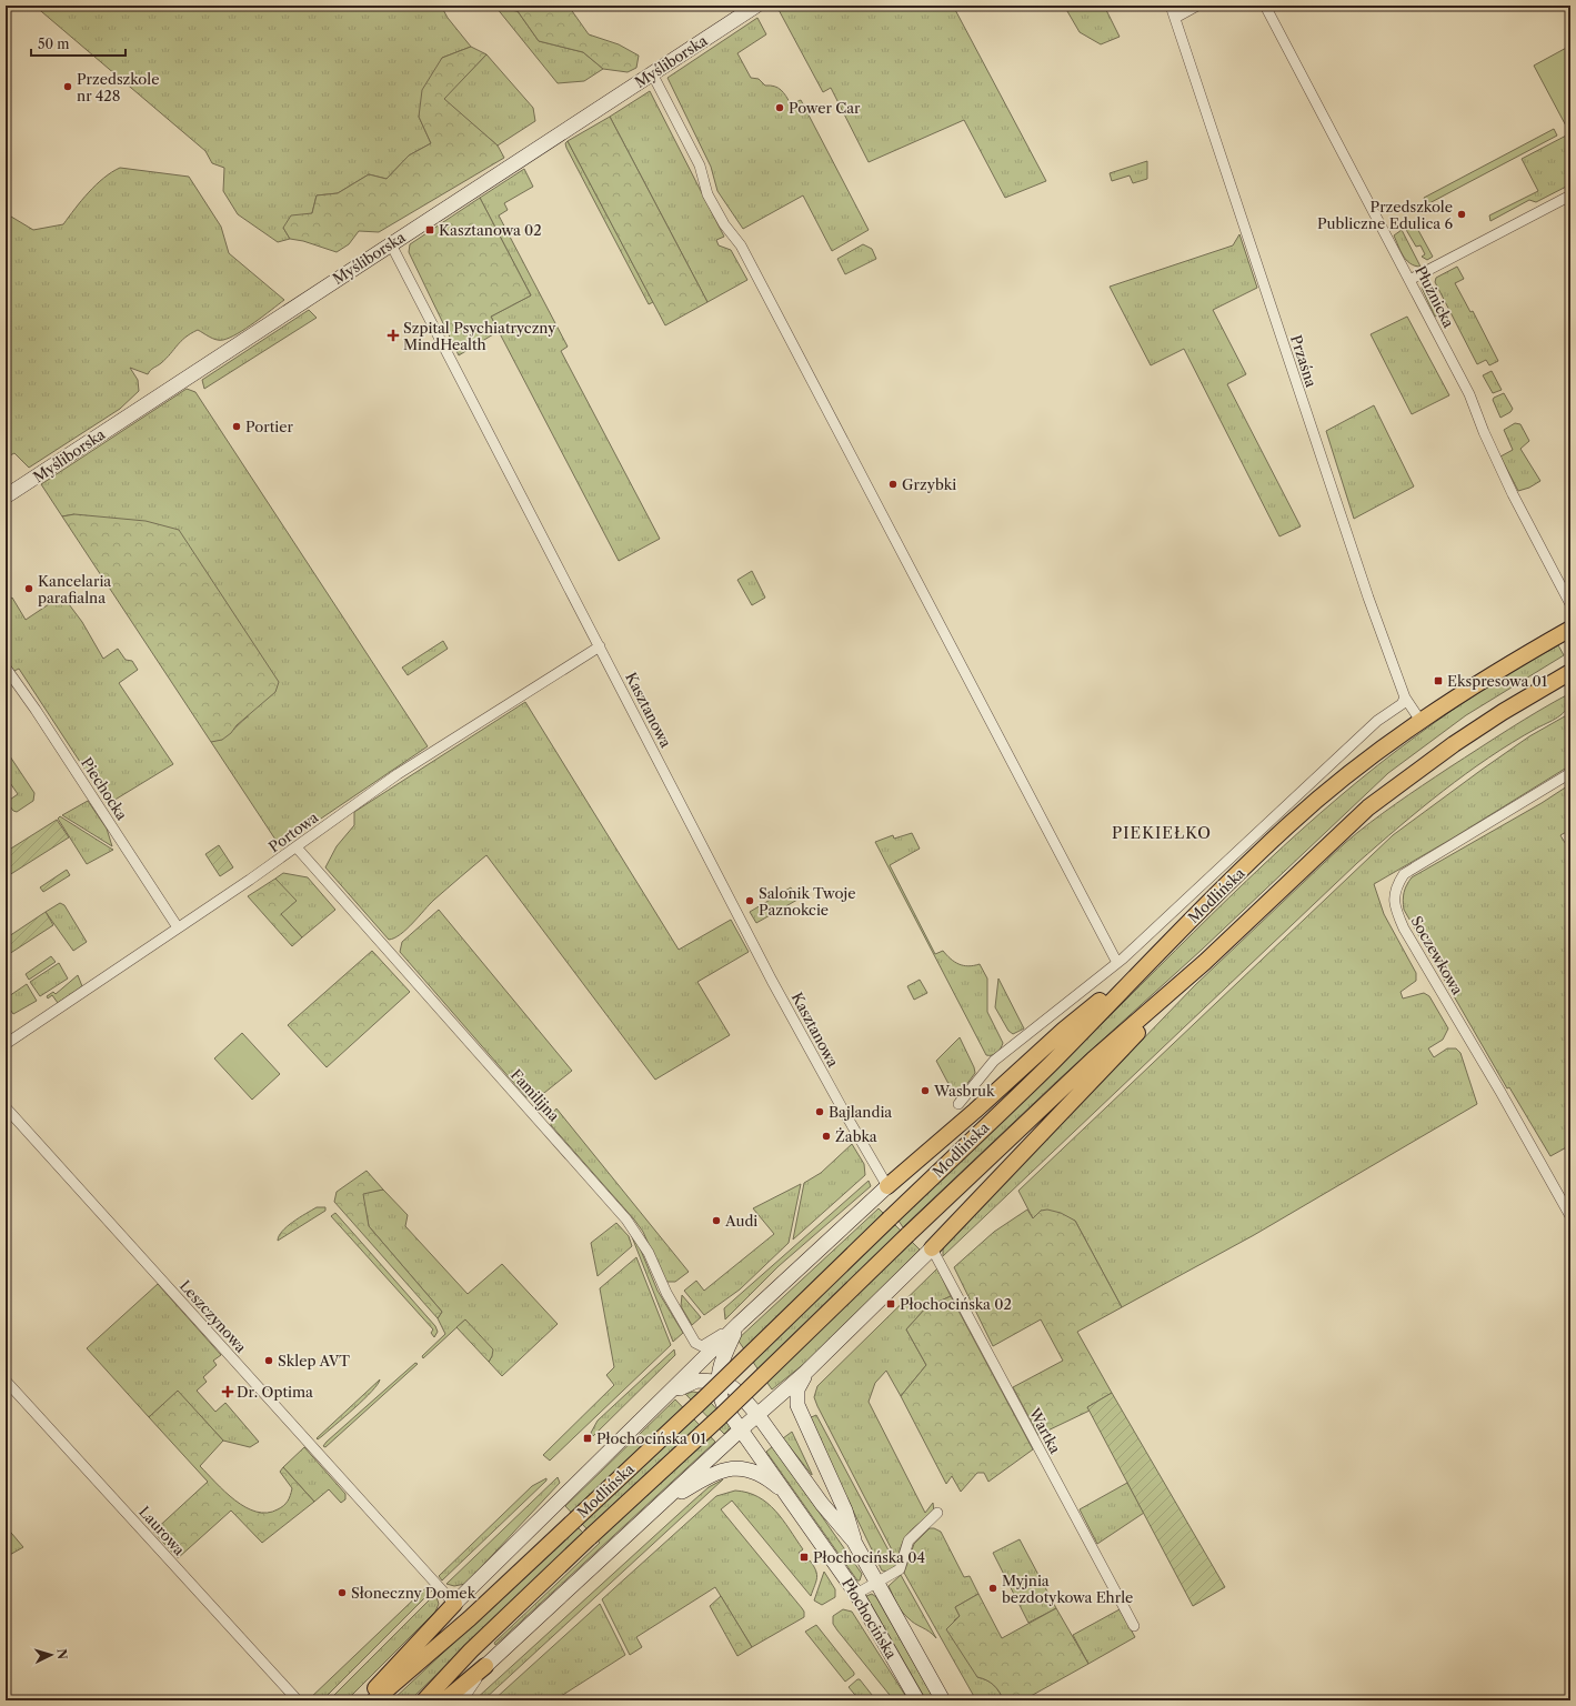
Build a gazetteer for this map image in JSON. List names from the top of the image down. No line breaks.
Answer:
{"streets":{"main road":["Myśliborska","Modlińska","Płochocińska"],"street":["Płużnicka","Przaśna","Kasztanowa","Piechocka","Portowa","Soczewkowa","Familijna","Leszczynowa","Wartka","Laurowa"]},"crossings":[["Myśliborska","Kasztanowa"],["Przaśna","Modlińska"],["Kasztanowa","Portowa"],["Piechocka","Portowa"],["Portowa","Familijna"],["Modlińska","Familijna"],["Modlińska","Leszczynowa"],["Modlińska","Płochocińska"],["Familijna","Płochocińska"]],"districts":["PIEKIEŁKO"],"places":{"other":["Przedszkole nr 428","Power Car","Przedszkole Publiczne Edulica 6","Portier","Grzybki","Kancelaria parafialna","Salonik Twoje Paznokcie","Wasbruk","Bajlandia","Żabka","Audi","Sklep AVT","Myjnia bezdotykowa Ehrle","Słoneczny Domek"],"transit":["Kasztanowa 02","Ekspresowa 01","Płochocińska 02","Płochocińska 01","Płochocińska 04"],"health":["Szpital Psychiatryczny MindHealth","Dr. Optima"]},"scale_bar":"50 m","north":"right"}
